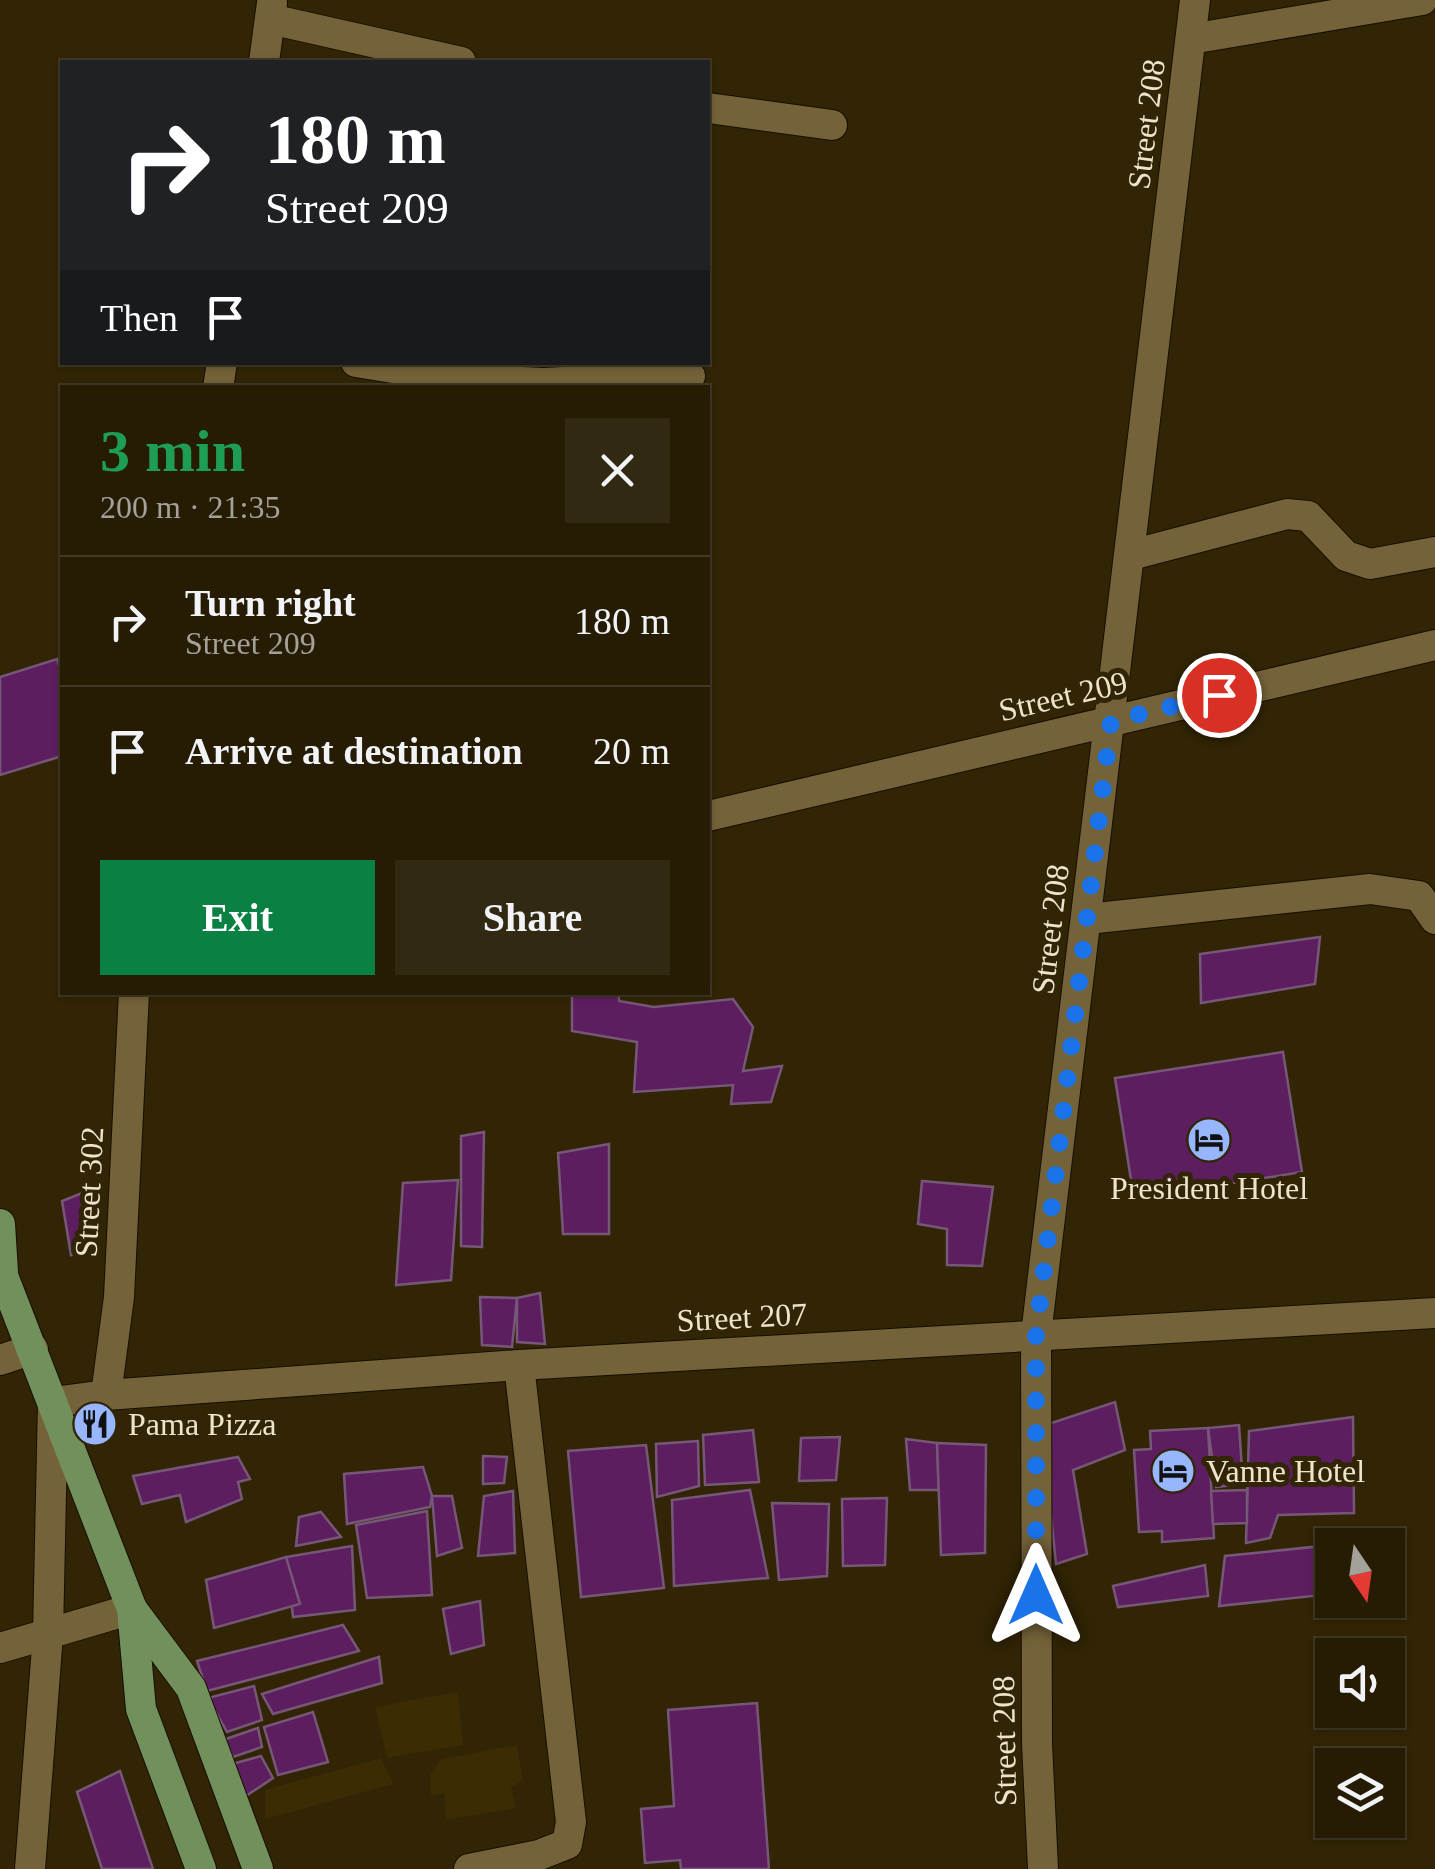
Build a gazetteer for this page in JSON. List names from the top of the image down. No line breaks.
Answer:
{"streets":{"street":["Street 208","Street 209","Street 302","Street 207"]},"crossings":[["Street 208","Street 209"],["Street 208","Street 207"],["Street 302","Street 207"]],"places":{"hotel":["President Hotel","Vanne Hotel"],"restaurant":["Pama Pizza"]},"north":"bottom","page":{"turn":["180 m","Street 209"],"then":"Then","heading":["3 min","200 m · 21:35"],"list":[{"name":"Turn right","note":"Street 209","value":"180 m"},{"name":"Arrive at destination","value":"20 m"}],"buttons":["Exit","Share"]}}
